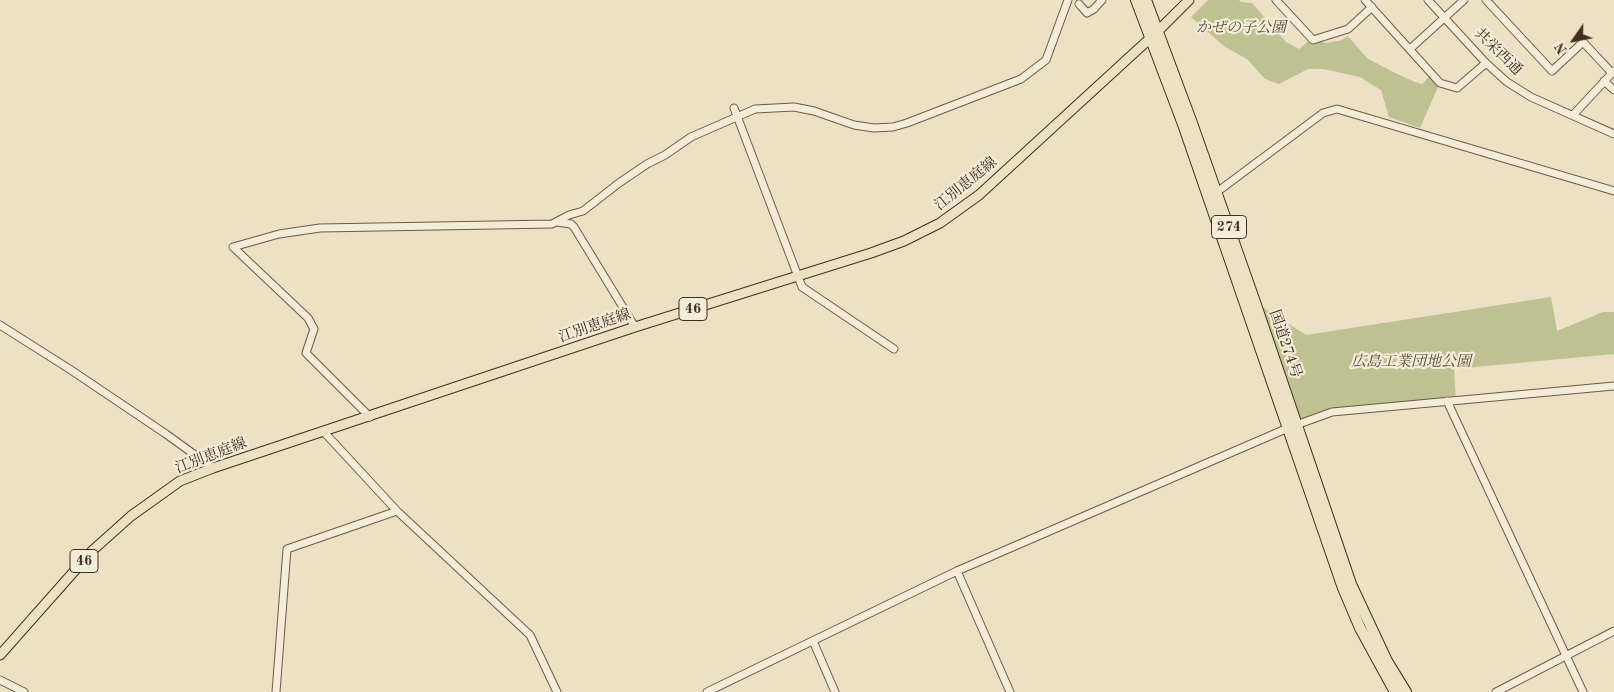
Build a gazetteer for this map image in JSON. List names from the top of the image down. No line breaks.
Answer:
{"streets":{"highway":["274","国道274号"],"main road":["江別恵庭線","46"],"street":["共栄西通"]},"crossings":[["江別恵庭線","国道274号"]],"parks":["かぜの子公園","広島工業団地公園"],"north":"bottom left"}
